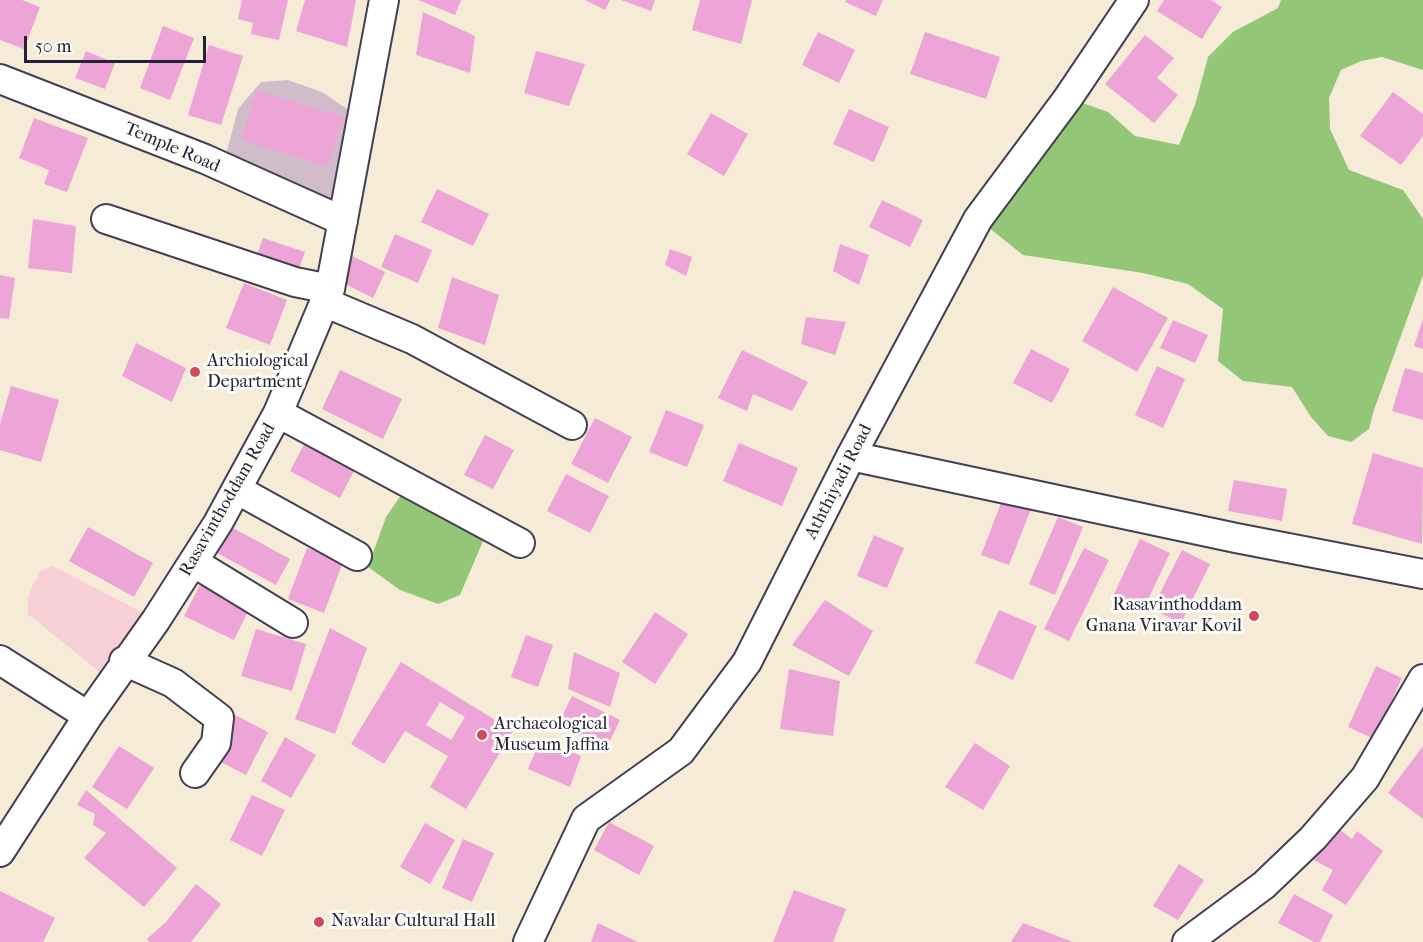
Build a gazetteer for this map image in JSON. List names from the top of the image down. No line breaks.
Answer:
{"streets":{"street":["Temple Road","Aththiyadi Road","Rasavinthoddam Road"]},"crossings":[["Temple Road","Rasavinthoddam Road"]],"places":["Archiological Department","Rasavinthoddam Gnana Viravar Kovil","Archaeological Museum Jaffna","Navalar Cultural Hall"],"scale_bar":"50 m"}
